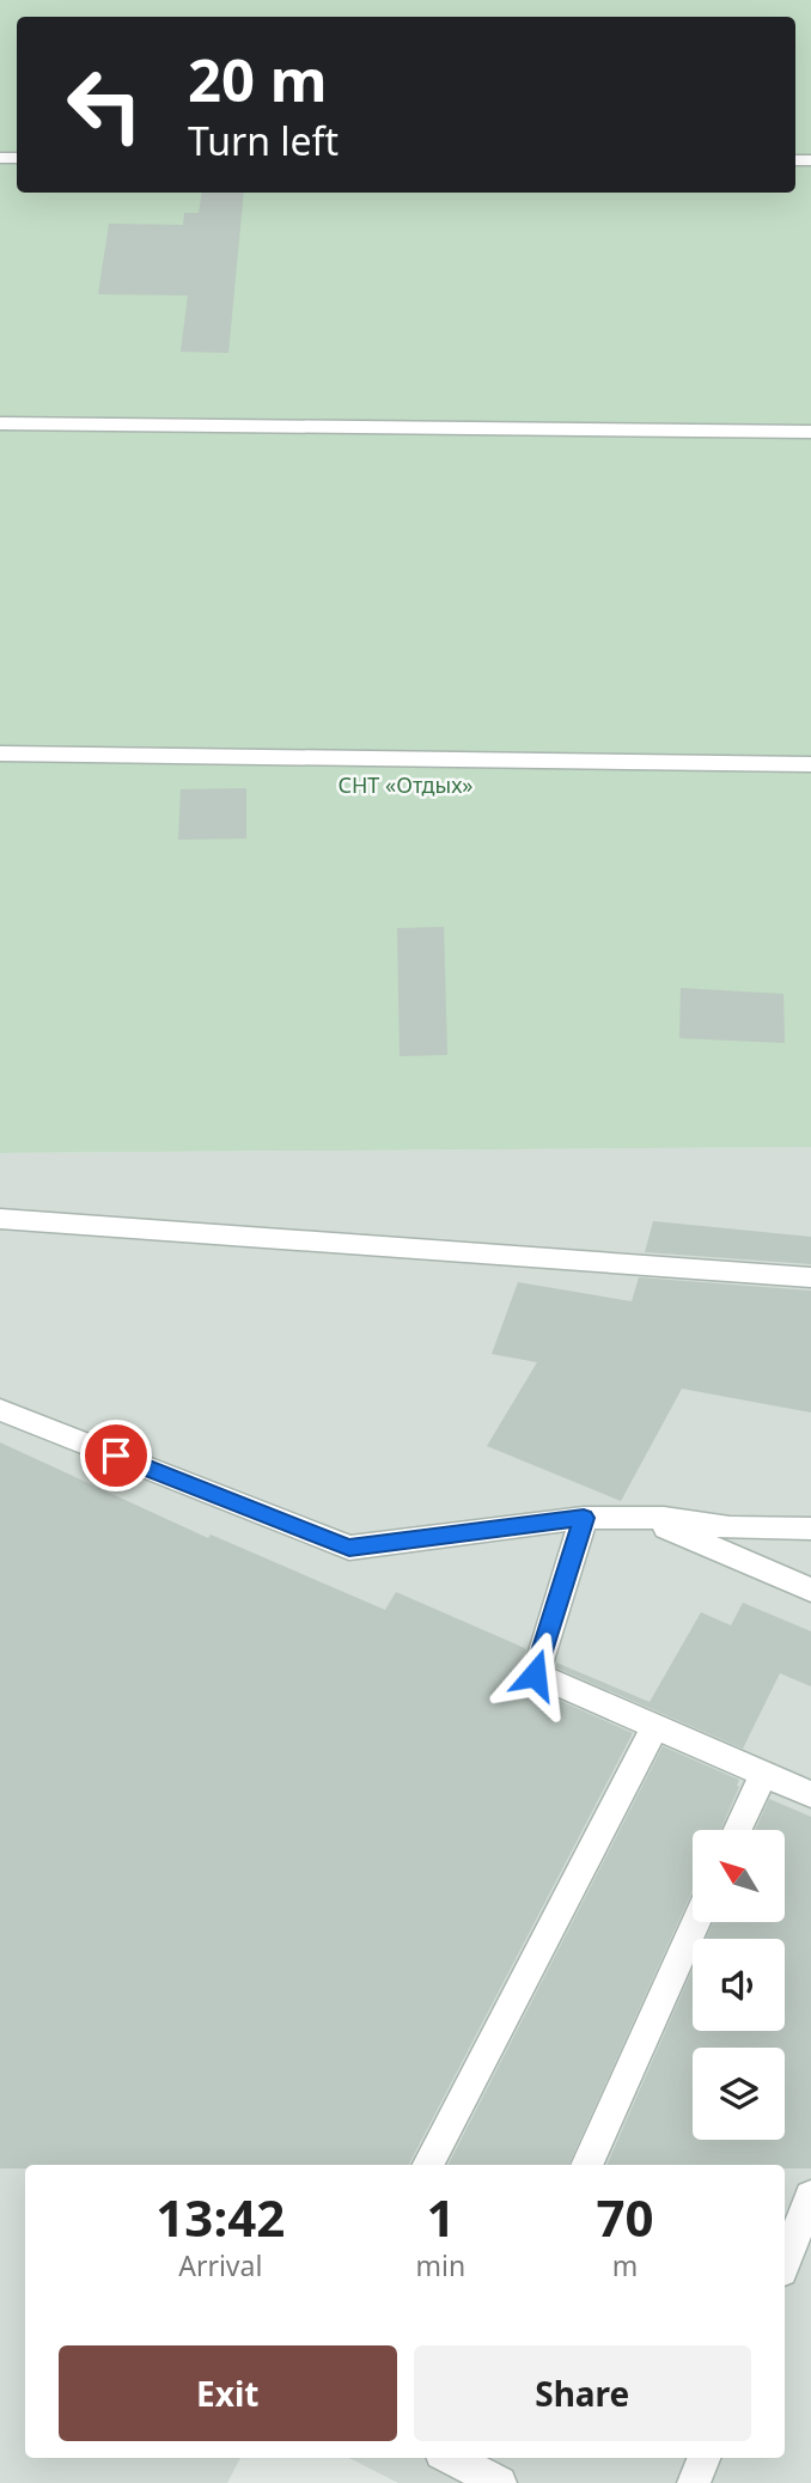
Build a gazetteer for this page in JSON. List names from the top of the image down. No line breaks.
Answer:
{"parks":["СНТ «Отдых»"],"north":"top left","page":{"turn":["20 m","Turn left"],"eta":["13:42","Arrival","1","min","70","m"],"buttons":["Exit","Share"]}}
